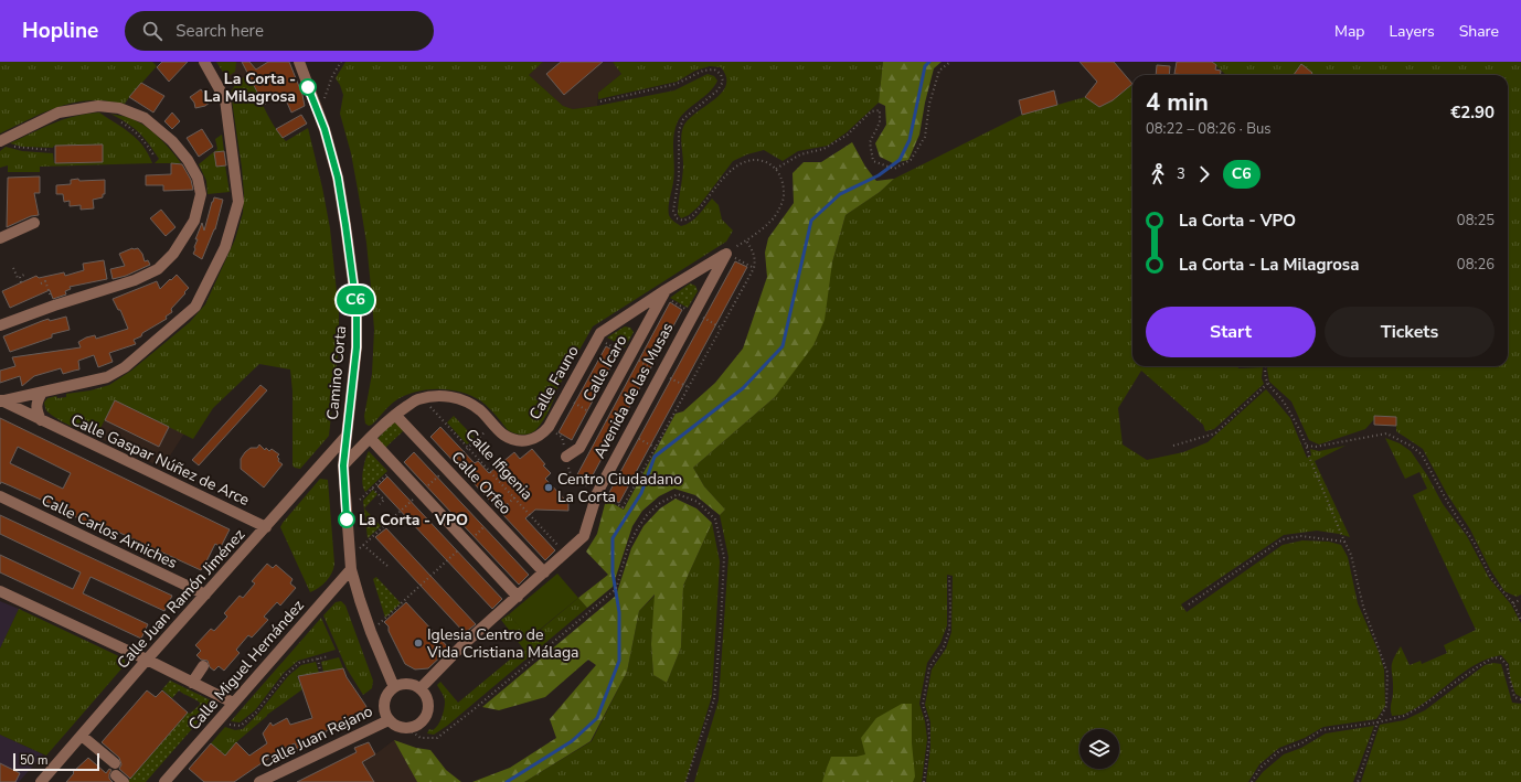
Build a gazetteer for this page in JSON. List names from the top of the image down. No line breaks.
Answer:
{"streets":{"street":["Calle Ícaro","Camino Corta","Calle Fauno","Avenida de las Musas","Calle Gaspar Núñez de Arce","Calle Orfeo","Calle Carlos Arniches","Calle Juan Ramón Jiménez","Calle Miguel Hernández","Calle Juan Rejano"],"path":["Calle Ifigenia"]},"crossings":[["Calle Ícaro","Calle Fauno"],["Camino Corta","Calle Fauno"],["Camino Corta","Avenida de las Musas"],["Camino Corta","Calle Juan Ramón Jiménez"],["Camino Corta","Calle Miguel Hernández"],["Camino Corta","Calle Juan Rejano"],["Calle Fauno","Avenida de las Musas"],["Calle Fauno","Calle Ifigenia"],["Calle Fauno","Calle Orfeo"],["Avenida de las Musas","Calle Orfeo"],["Avenida de las Musas","Calle Juan Rejano"],["Calle Gaspar Núñez de Arce","Calle Juan Ramón Jiménez"],["Calle Carlos Arniches","Calle Juan Ramón Jiménez"]],"places":["La Corta - La Milagrosa","Centro Ciudadano La Corta","La Corta - VPO","Iglesia Centro de Vida Cristiana Málaga"],"lines":["bus line C6"],"scale_bar":"50 m","page":{"header":"Hopline","search":"Search here","nav":["Map","Layers","Share"],"on_map":"C6","heading":["4 min","08:22 – 08:26 · Bus","€2.90"],"legs":["3","C6"],"list":[{"name":"La Corta - VPO","value":"08:25"},{"name":"La Corta - La Milagrosa","value":"08:26"}],"buttons":["Start","Tickets"],"scale":"50 m"}}
